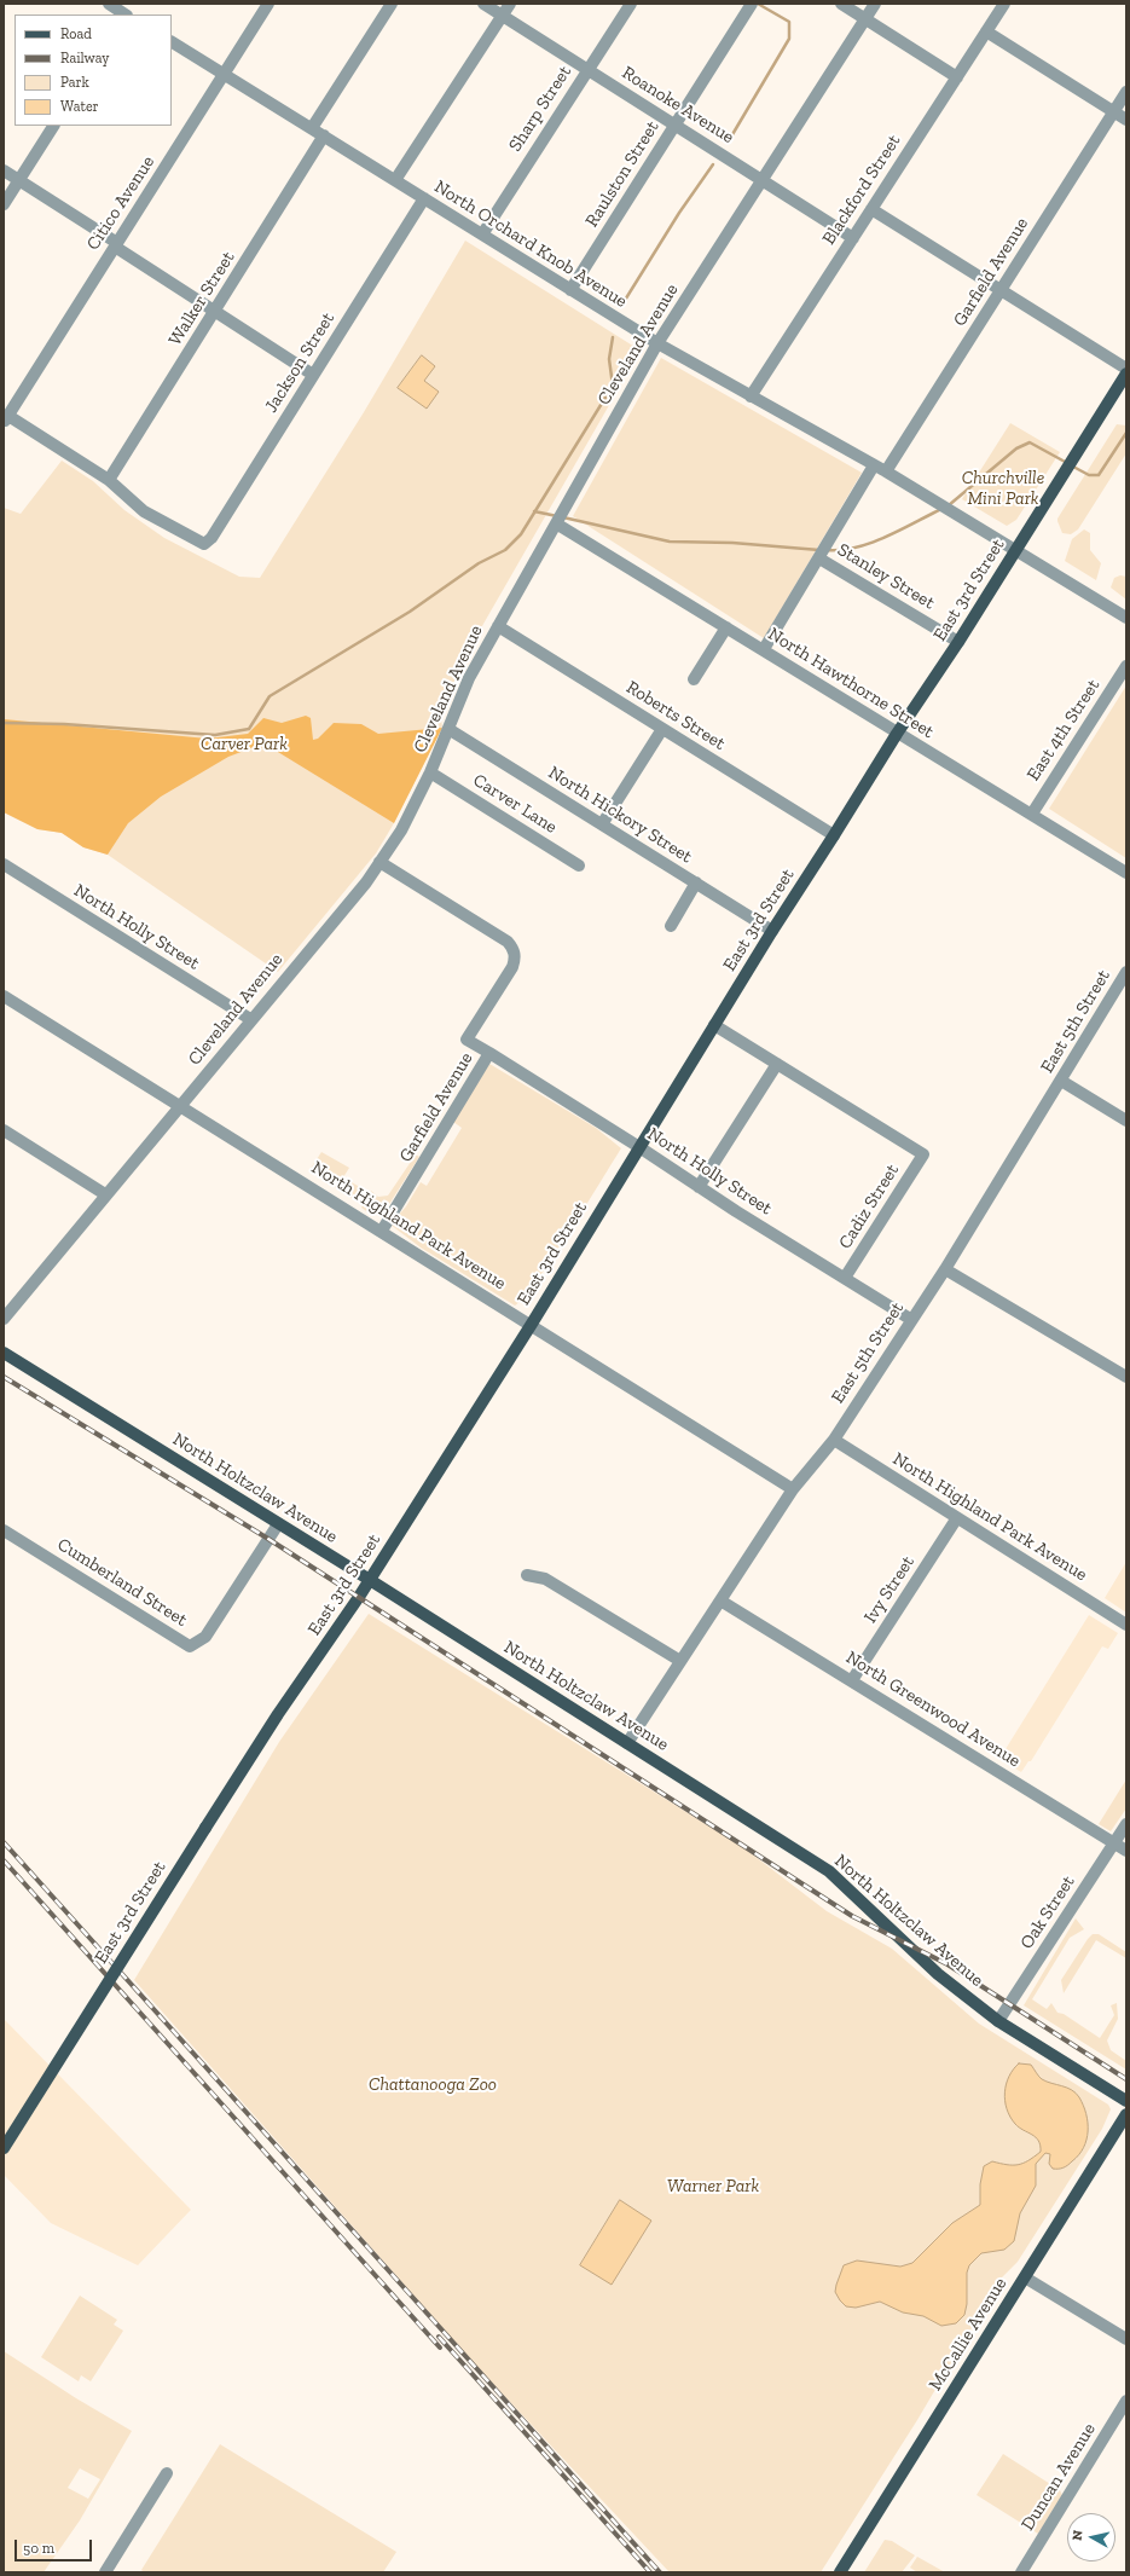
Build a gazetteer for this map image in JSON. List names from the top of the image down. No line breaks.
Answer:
{"streets":{"main road":["East 3rd Street","North Holtzclaw Avenue","McCallie Avenue"],"street":["Roanoke Avenue","Sharp Street","Raulston Street","Blackford Street","Citico Avenue","North Orchard Knob Avenue","Garfield Avenue","Walker Street","Cleveland Avenue","Jackson Street","Stanley Street","North Hawthorne Street","Roberts Street","East 4th Street","Carver Lane","North Hickory Street","North Holly Street","East 5th Street","Cadiz Street","North Highland Park Avenue","Cumberland Street","Ivy Street","North Greenwood Avenue","Oak Street","Duncan Avenue"]},"crossings":[["Roanoke Avenue","Sharp Street"],["Roanoke Avenue","Raulston Street"],["Roanoke Avenue","Blackford Street"],["Roanoke Avenue","Cleveland Avenue"],["Sharp Street","North Orchard Knob Avenue"],["Raulston Street","North Orchard Knob Avenue"],["Blackford Street","North Orchard Knob Avenue"],["Citico Avenue","North Orchard Knob Avenue"],["North Orchard Knob Avenue","Garfield Avenue"],["North Orchard Knob Avenue","Walker Street"],["North Orchard Knob Avenue","Cleveland Avenue"],["North Orchard Knob Avenue","Jackson Street"],["North Orchard Knob Avenue","East 3rd Street"],["Garfield Avenue","Cleveland Avenue"],["Garfield Avenue","North Holly Street"],["Garfield Avenue","North Highland Park Avenue"],["Walker Street","Jackson Street"],["Cleveland Avenue","North Hawthorne Street"],["Cleveland Avenue","Roberts Street"],["Cleveland Avenue","Carver Lane"],["Cleveland Avenue","North Hickory Street"],["Cleveland Avenue","North Holly Street"],["Cleveland Avenue","North Highland Park Avenue"],["Stanley Street","East 3rd Street"],["East 3rd Street","North Hawthorne Street"],["East 3rd Street","Roberts Street"],["East 3rd Street","North Hickory Street"],["East 3rd Street","North Holly Street"],["East 3rd Street","North Highland Park Avenue"],["East 3rd Street","North Holtzclaw Avenue"],["North Hawthorne Street","East 4th Street"],["North Holly Street","East 5th Street"],["North Holly Street","Cadiz Street"],["East 5th Street","North Highland Park Avenue"],["East 5th Street","North Holtzclaw Avenue"],["East 5th Street","North Greenwood Avenue"],["North Highland Park Avenue","Ivy Street"],["North Holtzclaw Avenue","Cumberland Street"],["North Holtzclaw Avenue","Oak Street"],["Ivy Street","North Greenwood Avenue"],["North Greenwood Avenue","Oak Street"]],"parks":["Churchville Mini Park","Carver Park","Chattanooga Zoo","Warner Park"],"legend":["Road","Railway","Park","Water"],"scale_bar":"50 m","north":"left"}
